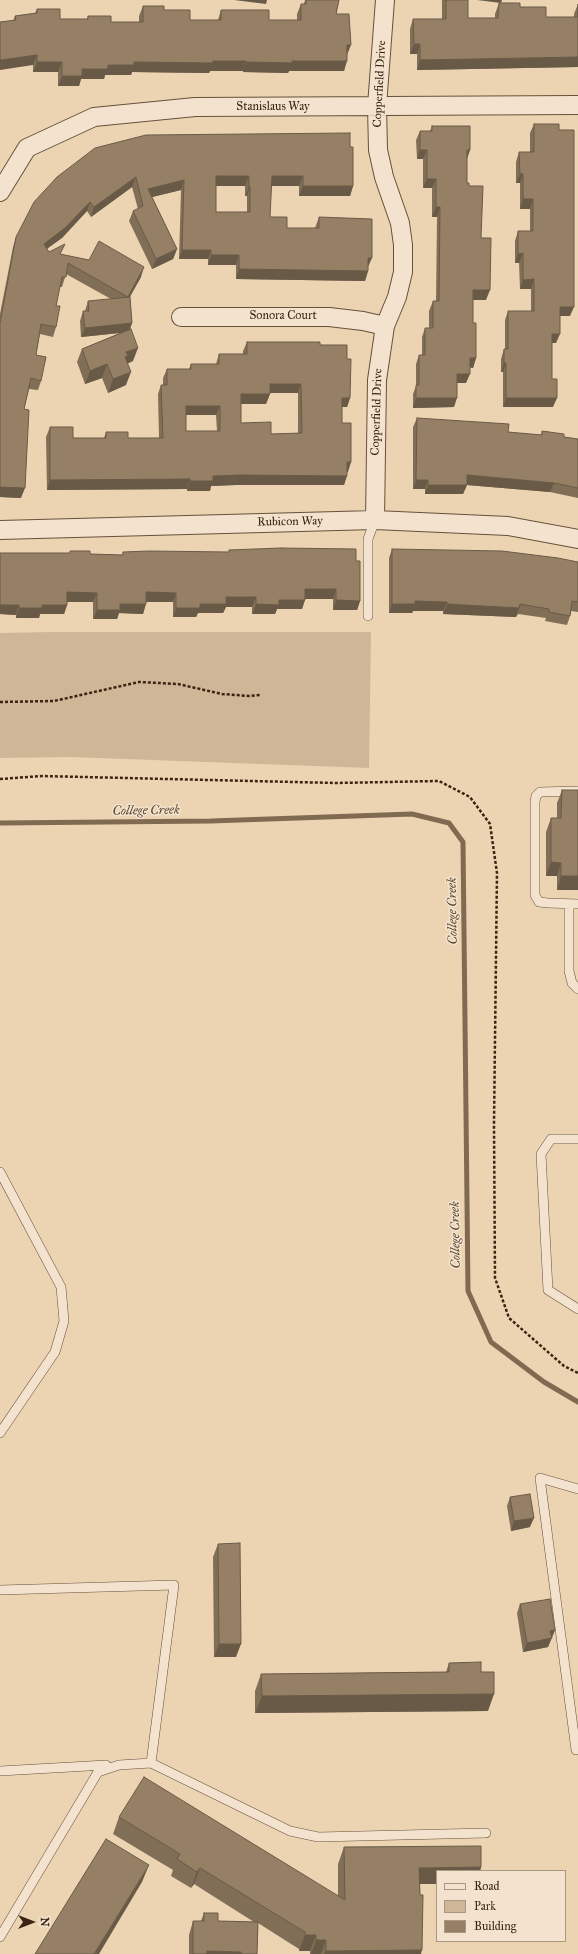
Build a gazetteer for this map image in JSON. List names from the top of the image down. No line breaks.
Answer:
{"streets":{"street":["Copperfield Drive","Stanislaus Way","Sonora Court","Rubicon Way"]},"crossings":[["Copperfield Drive","Stanislaus Way"],["Copperfield Drive","Sonora Court"],["Copperfield Drive","Rubicon Way"]],"water":["College Creek"],"legend":["Road","Park","Building"],"north":"right"}
